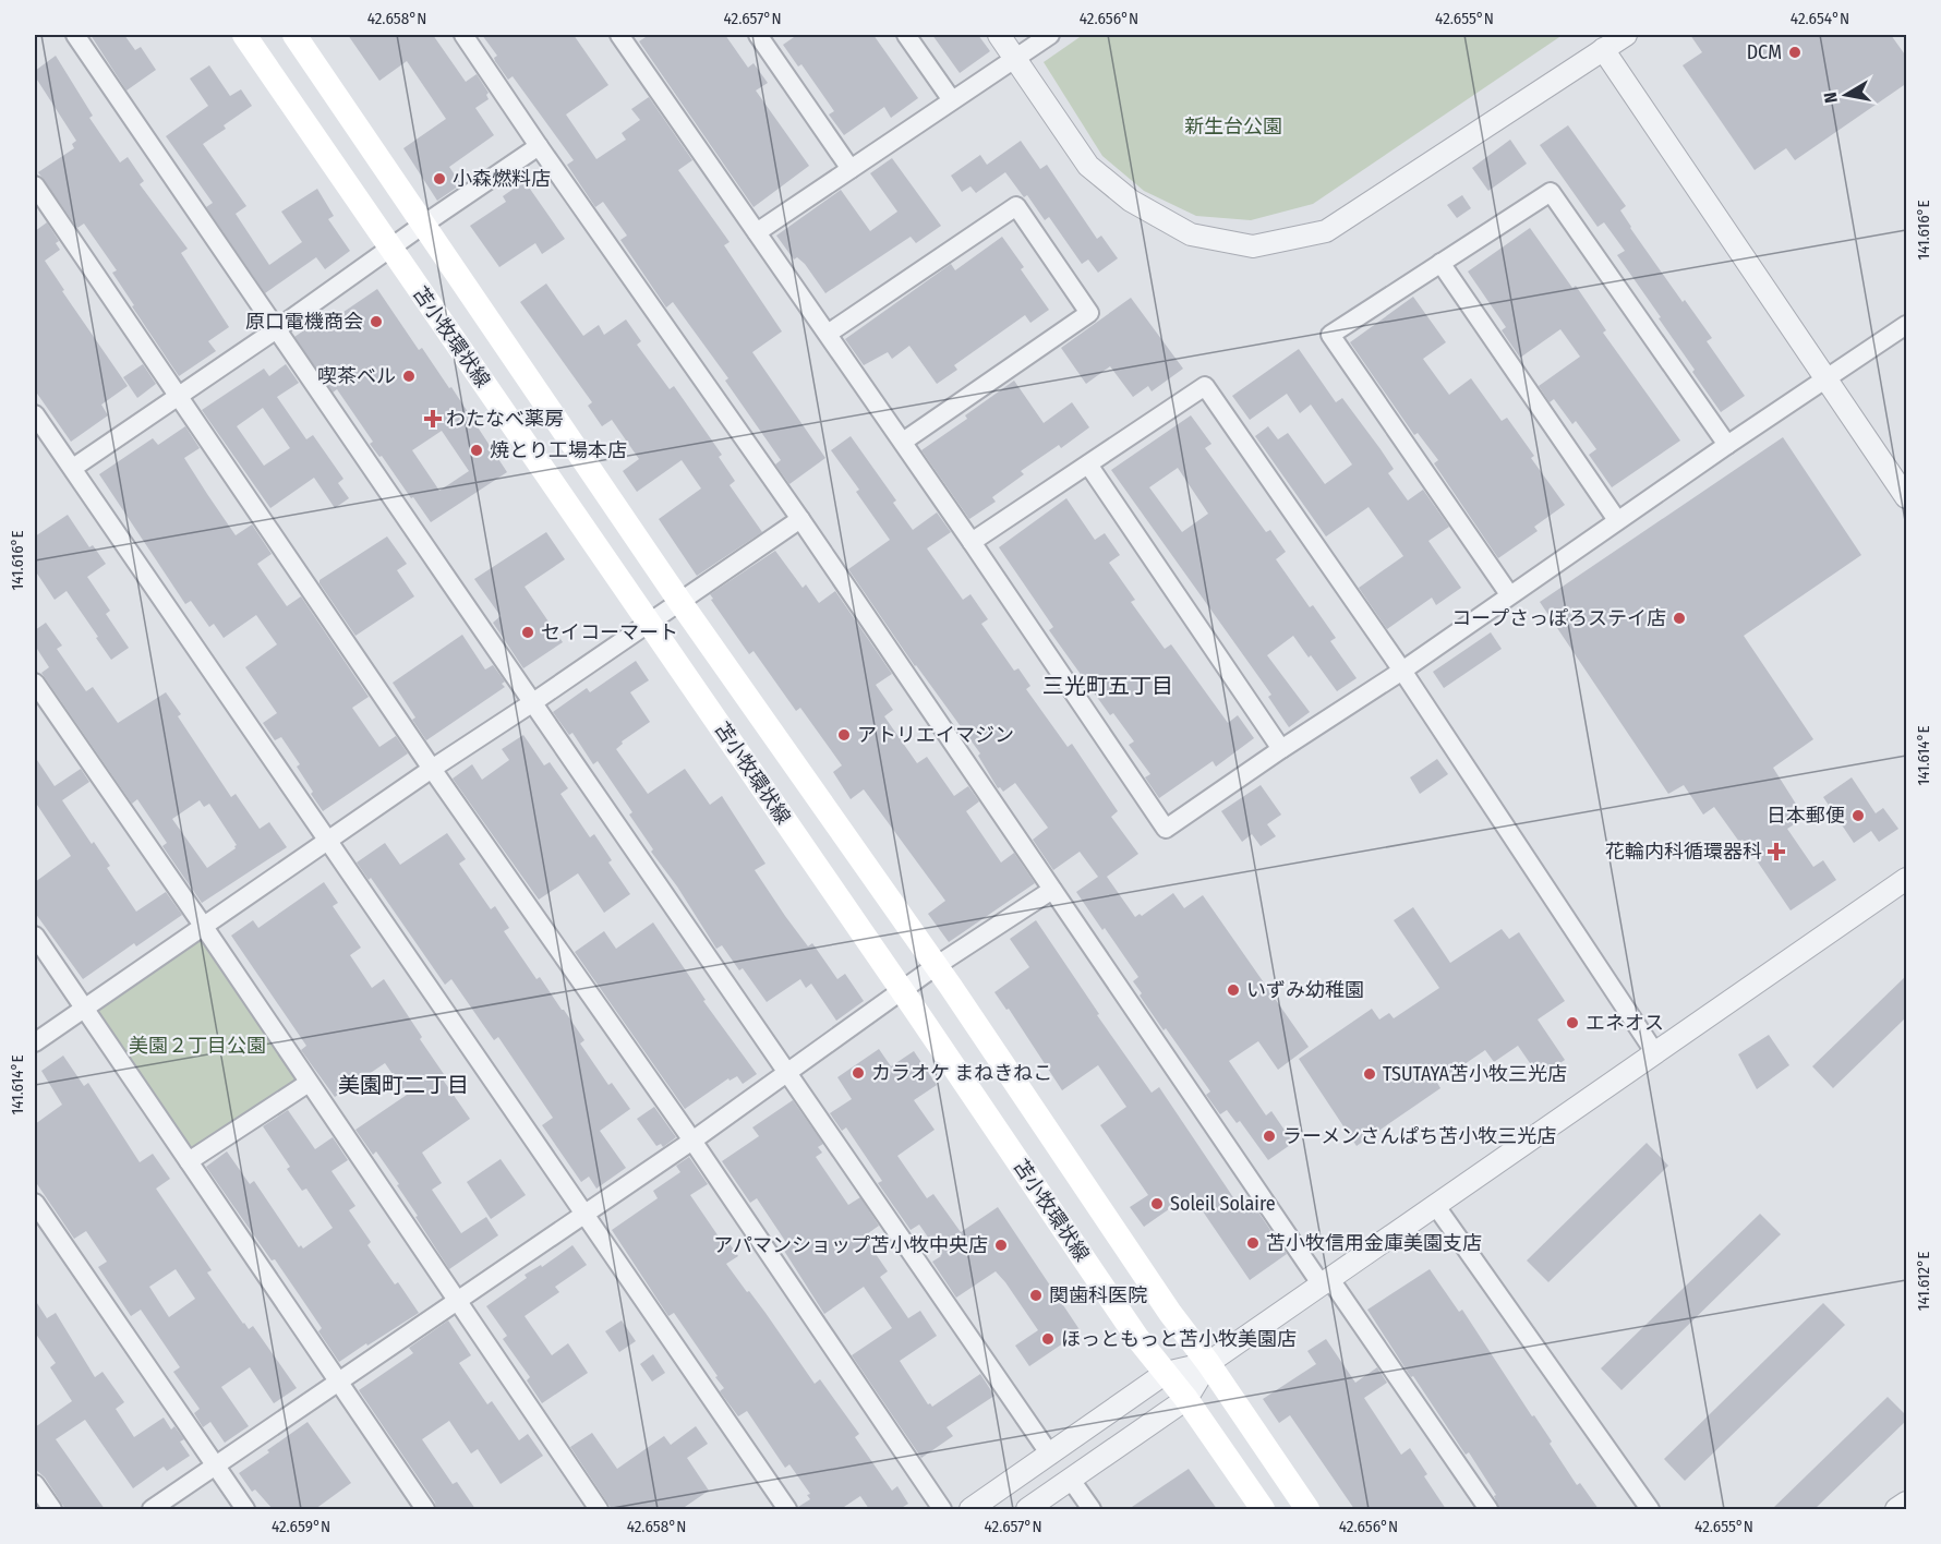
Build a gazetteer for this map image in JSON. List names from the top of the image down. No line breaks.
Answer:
{"streets":{"main road":["苫小牧環状線"]},"districts":["三光町五丁目","美園町二丁目"],"parks":["新生台公園","美園２丁目公園"],"places":{"other":["DCM","小森燃料店","原口電機商会","喫茶ベル","焼とり工場本店","コープさっぽろステイ店","セイコーマート","アトリエイマジン","日本郵便","いずみ幼稚園","エネオス","カラオケ まねきねこ","TSUTAYA苫小牧三光店","ラーメンさんぱち苫小牧三光店","Soleil Solaire","苫小牧信用金庫美園支店","アパマンショップ苫小牧中央店","関歯科医院","ほっともっと苫小牧美園店"],"health":["わたなべ薬房","花輪内科循環器科"]},"north":"left","coordinates":["42.658°N","42.657°N","42.656°N","42.655°N","42.654°N","141.616°E","141.614°E","141.612°E","42.659°N"]}
